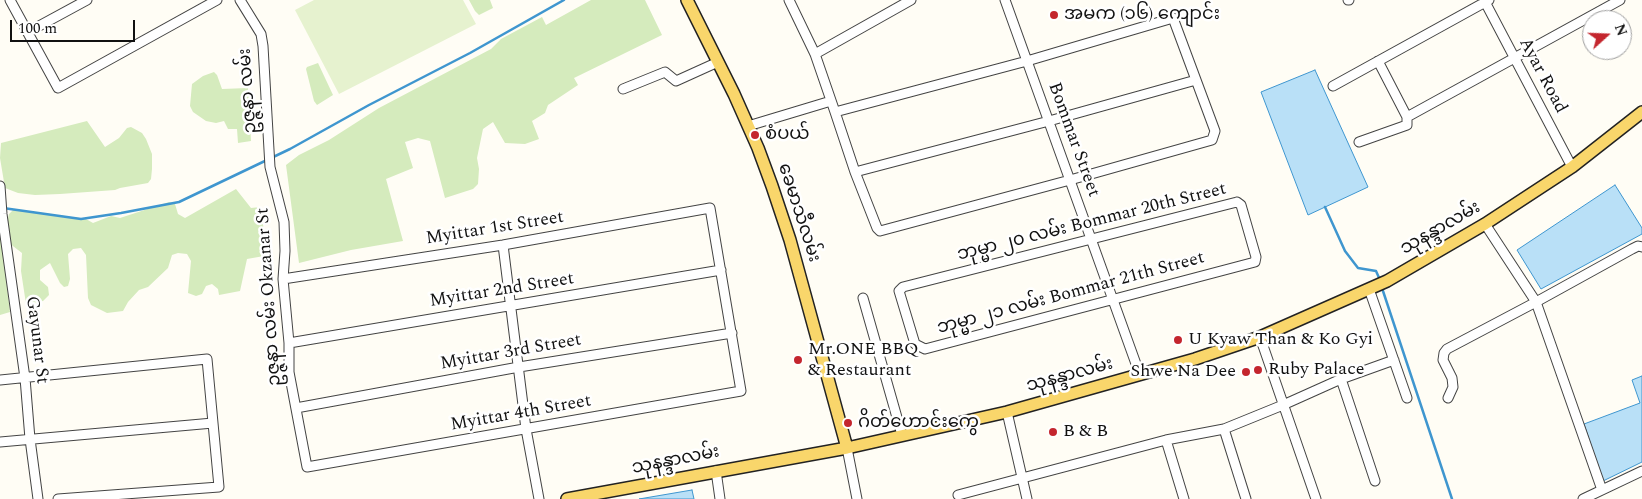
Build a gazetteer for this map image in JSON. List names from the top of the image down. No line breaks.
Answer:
{"streets":{"main road":["ခေမာသီလမ်း","သုနန္ဒာလမ်း"],"street":["Ayar Road","ဥဇ္ဇနာ လမ်း","Bommar Street","ဘုမ္မာ ၂၀ လမ်း Bommar 20th Street","Myittar 1st Street","Myittar 2nd Street","ဘုမ္မာ ၂၁ လမ်း Bommar 21th Street","ဥဇ္ဇနာ လမ်း Okzanar St","Gayunar St","Myittar 3rd Street","Myittar 4th Street"]},"crossings":[["Ayar Road","သုနန္ဒာလမ်း"],["ဥဇ္ဇနာ လမ်း","ဥဇ္ဇနာ လမ်း Okzanar St"],["Bommar Street","ဘုမ္မာ ၂၀ လမ်း Bommar 20th Street"],["Bommar Street","သုနန္ဒာလမ်း"],["Bommar Street","ဘုမ္မာ ၂၁ လမ်း Bommar 21th Street"],["ခေမာသီလမ်း","သုနန္ဒာလမ်း"],["ဘုမ္မာ ၂၀ လမ်း Bommar 20th Street","ဘုမ္မာ ၂၁ လမ်း Bommar 21th Street"],["Myittar 1st Street","Myittar 2nd Street"],["Myittar 1st Street","ဥဇ္ဇနာ လမ်း Okzanar St"],["Myittar 2nd Street","ဥဇ္ဇနာ လမ်း Okzanar St"],["ဥဇ္ဇနာ လမ်း Okzanar St","Myittar 3rd Street"],["ဥဇ္ဇနာ လမ်း Okzanar St","Myittar 4th Street"],["Myittar 3rd Street","Myittar 4th Street"]],"places":["အမက (၁၆) ကျောင်း","စံပယ်","U Kyaw Than & Ko Gyi","Mr.ONE BBQ & Restaurant","Ruby Palace","Shwe Na Dee","ဂိတ်ဟောင်းကွေ","B & B"],"scale_bar":"100 m","north":"right"}
